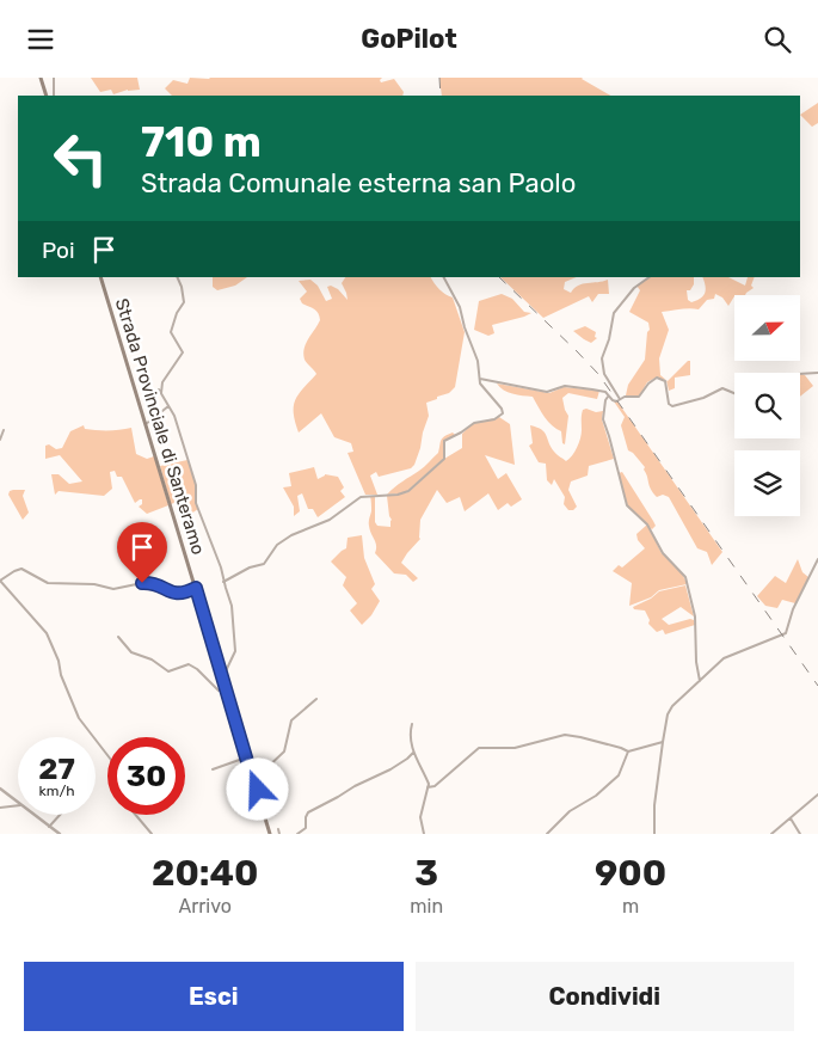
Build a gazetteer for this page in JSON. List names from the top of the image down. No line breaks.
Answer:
{"streets":{"main road":["Strada Provinciale di Santeramo"]},"north":"right","page":{"header":"GoPilot","turn":["710 m","Strada Comunale esterna san Paolo"],"then":"Poi","speed":"27 km/h","limit":"30","eta":["20:40","Arrivo","3","min","900","m"],"buttons":["Esci","Condividi"]}}
